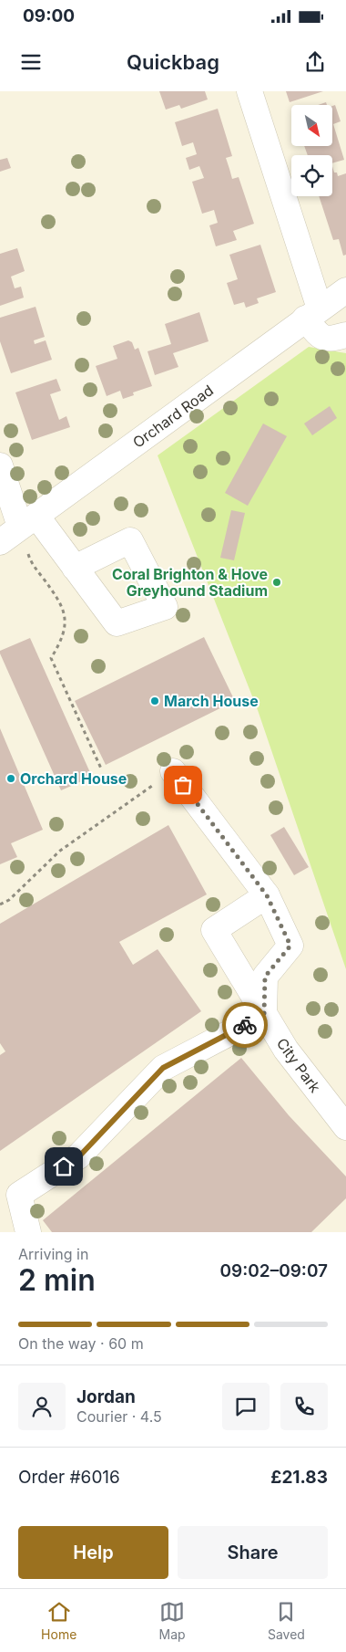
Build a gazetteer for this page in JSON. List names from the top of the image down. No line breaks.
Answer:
{"streets":{"street":["Orchard Road","City Park"]},"places":["Coral Brighton & Hove Greyhound Stadium","March House","Orchard House"],"north":"bottom right","page":{"status":"09:00","header":"Quickbag","heading":["2 min","Arriving in","09:02–09:07"],"panel":["Jordan","Courier · 4.5","Order #6016","£21.83"],"bar":"On the way · 60 m","buttons":["Help","Share"],"tabs":["Home","Map","Saved"]}}
